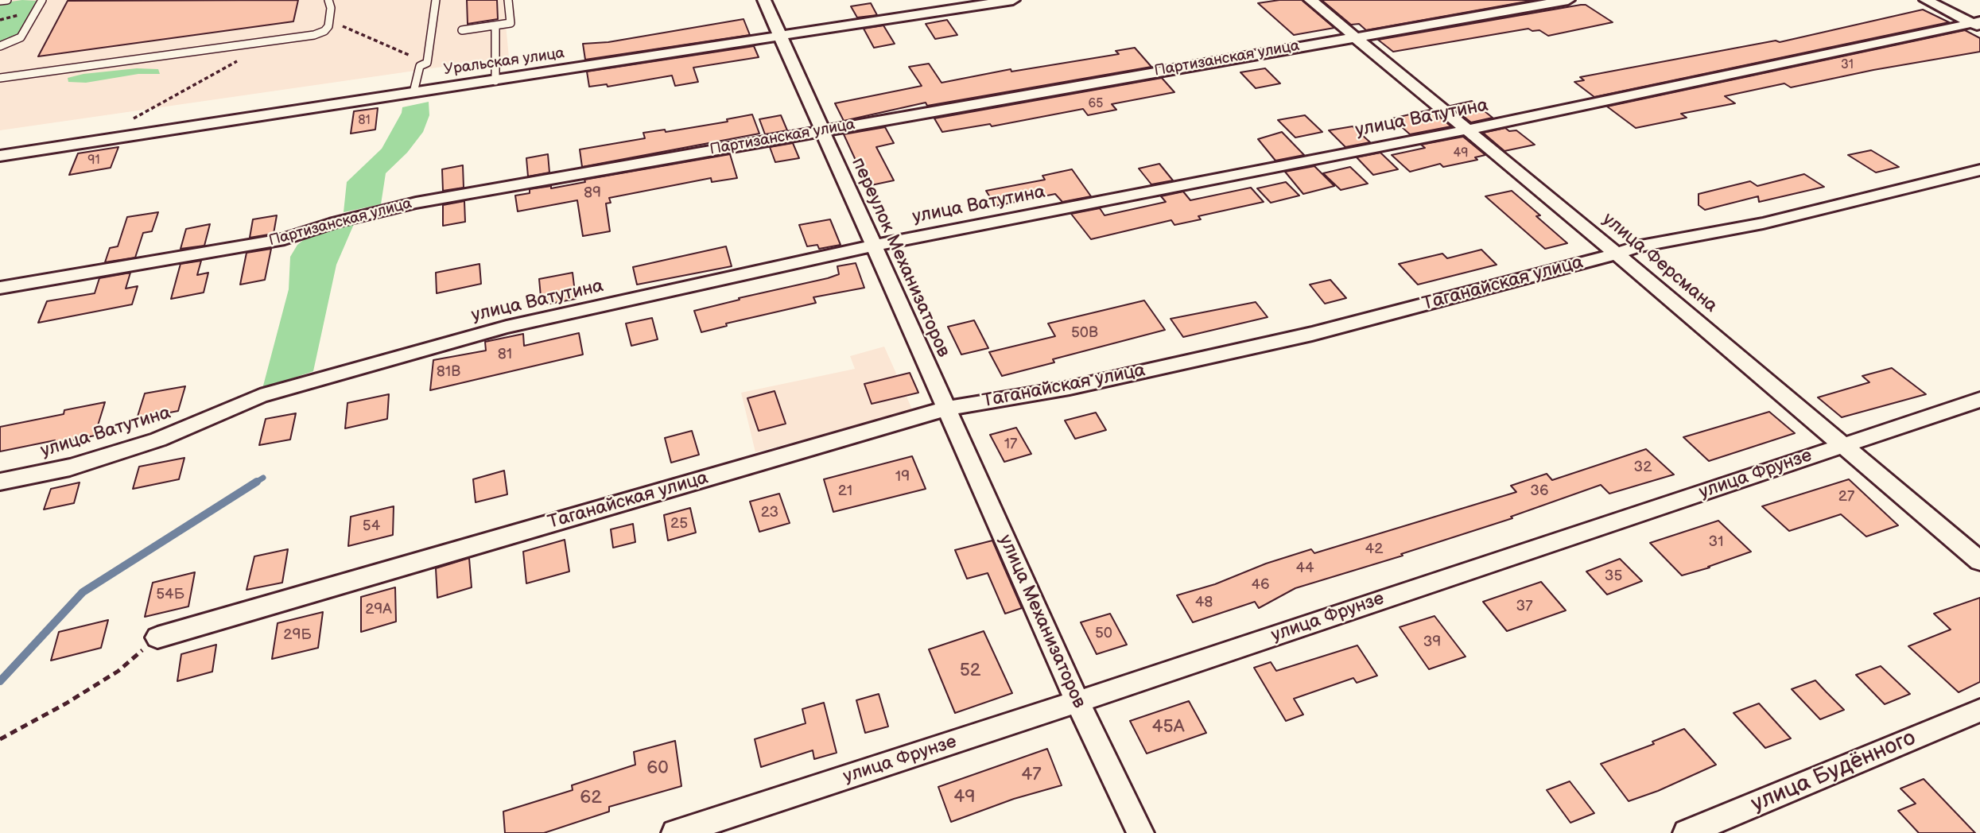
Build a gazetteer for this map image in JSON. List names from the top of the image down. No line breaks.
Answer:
{"streets":{"street":["Партизанская улица","Уральская улица","улица Ватутина","переулок Механизаторов","улица Ферсмана","Таганайская улица","улица Фрунзе","улица Механизаторов","улица Будённого"]},"crossings":[["Партизанская улица","переулок Механизаторов"],["Партизанская улица","улица Ферсмана"],["Уральская улица","переулок Механизаторов"],["улица Ватутина","переулок Механизаторов"],["улица Ватутина","улица Ферсмана"],["переулок Механизаторов","Таганайская улица"],["переулок Механизаторов","улица Механизаторов"],["улица Ферсмана","Таганайская улица"],["улица Ферсмана","улица Фрунзе"],["Таганайская улица","улица Механизаторов"],["улица Фрунзе","улица Механизаторов"]],"house_numbers":["31","65","81","49","91","89","50В","81","81В","17","32","19","21","36","27","23","25","54","31","42","44","35","46","54Б","48","37","29А","50","29Б","39","52","45А","60","47","49","62"]}
